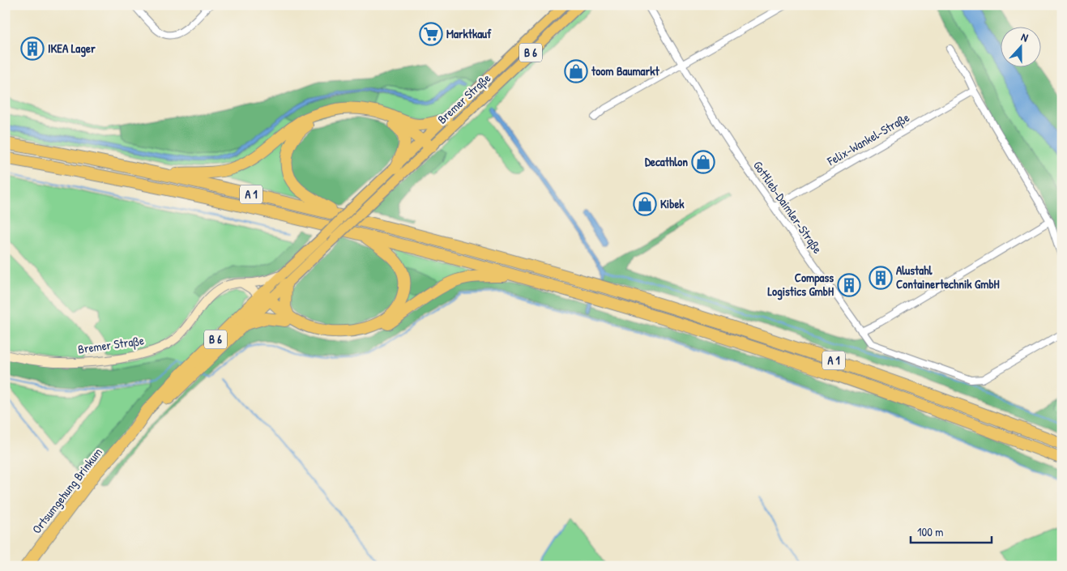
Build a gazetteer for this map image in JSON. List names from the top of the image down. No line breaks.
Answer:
{"streets":{"highway":["B 6","A 1","Ortsumgehung Brinkum"],"main road":["Bremer Straße"],"street":["Felix-Wankel-Straße","Gottlieb-Daimler-Straße"]},"crossings":[["B 6","Bremer Straße"],["B 6","Ortsumgehung Brinkum"],["Felix-Wankel-Straße","Gottlieb-Daimler-Straße"]],"places":{"supermarket":["Marktkauf"],"building":["IKEA Lager","Alustahl Containertechnik GmbH","Compass Logistics GmbH"],"shop":["toom Baumarkt","Decathlon","Kibek"]},"scale_bar":"100 m","north":"top"}
